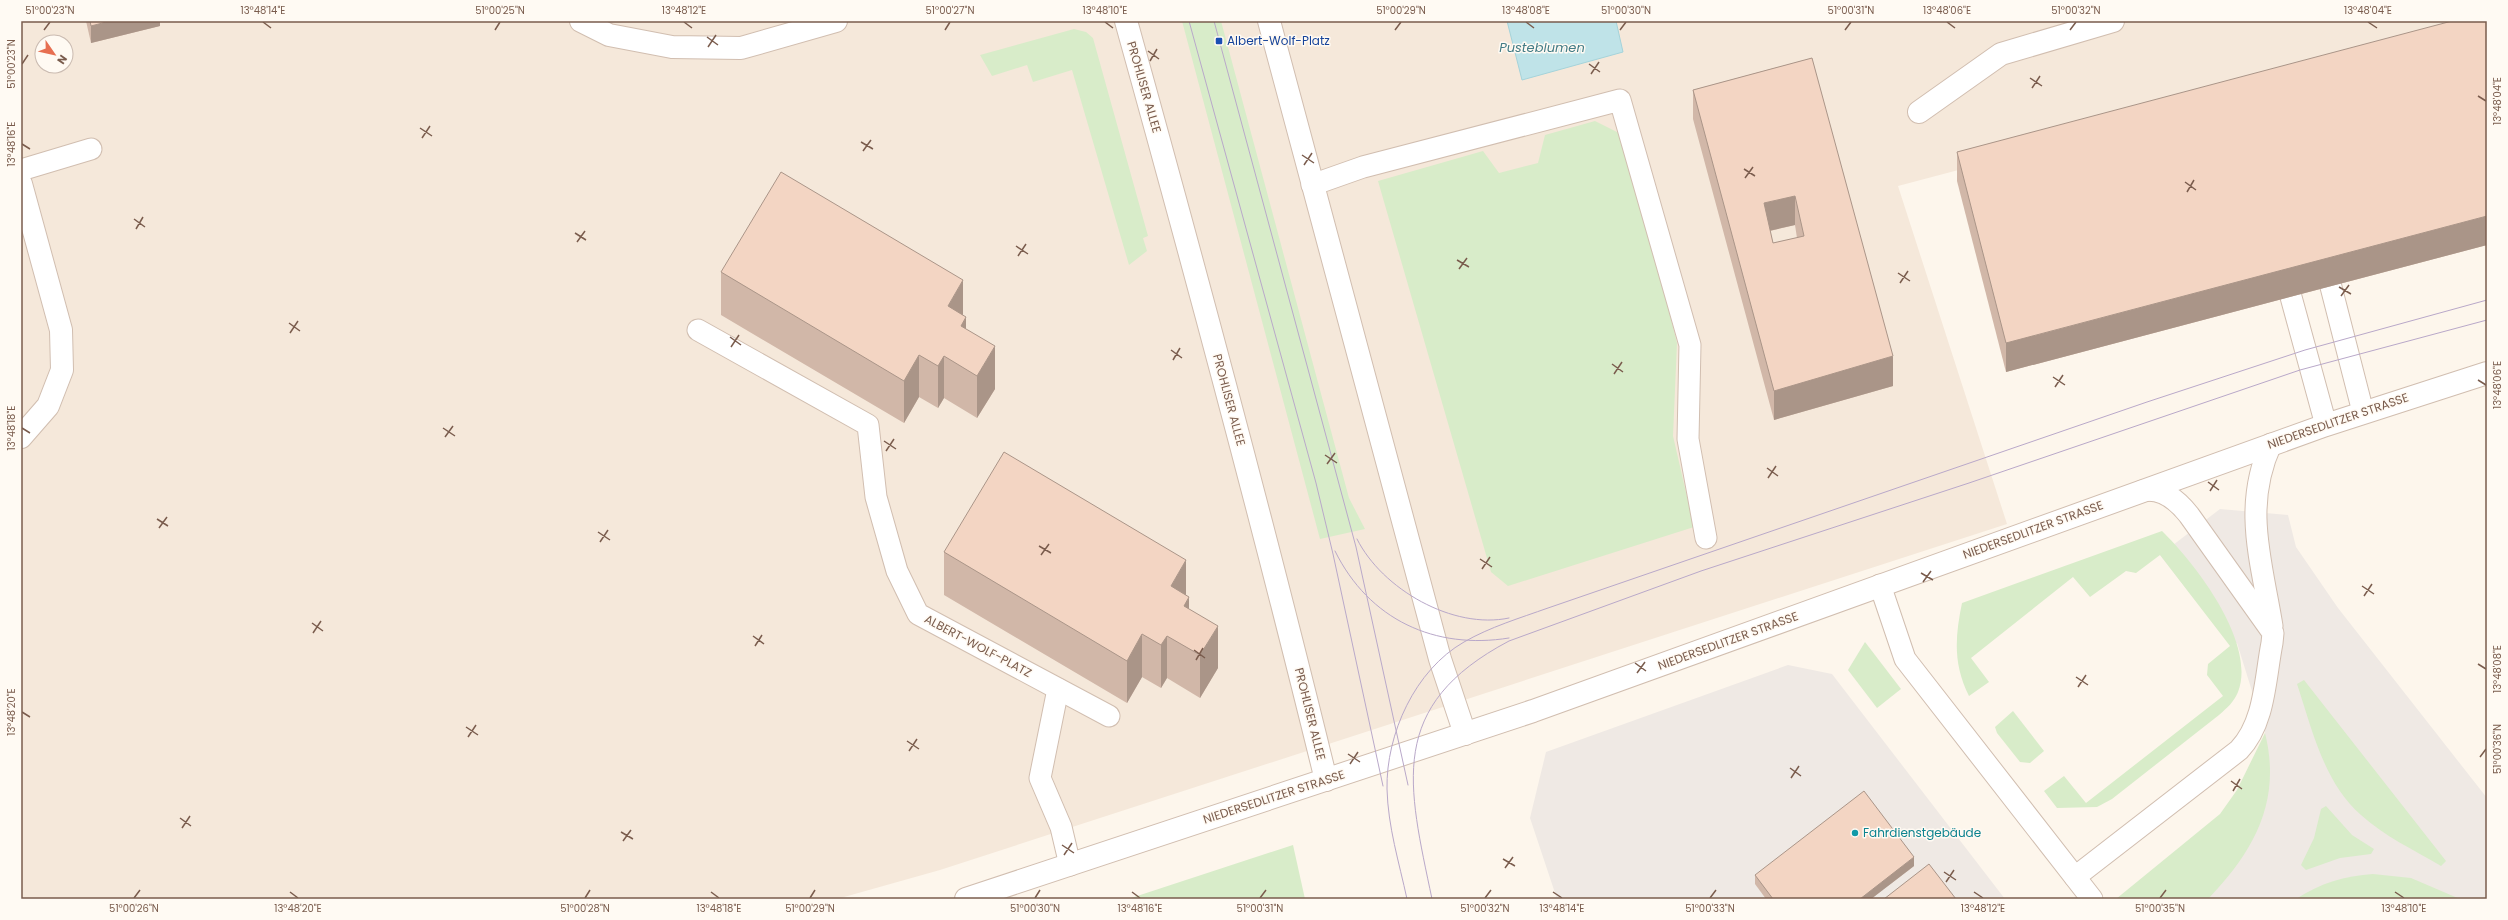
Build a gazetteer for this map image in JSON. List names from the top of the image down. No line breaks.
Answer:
{"streets":{"street":["PROHLISER ALLEE","NIEDERSEDLITZER STRASSE"],"lane":["ALBERT-WOLF-PLATZ"]},"crossings":[["PROHLISER ALLEE","NIEDERSEDLITZER STRASSE"]],"water":["Pusteblumen"],"places":{"transit":["Albert-Wolf-Platz"],"other":["Fahrdienstgebäude"]},"north":"bottom right","coordinates":["51°00'23\"N","13°48'14\"E","51°00'25\"N","13°48'12\"E","51°00'27\"N","13°48'10\"E","51°00'29\"N","13°48'08\"E","51°00'30\"N","51°00'31\"N","13°48'06\"E","51°00'32\"N","13°48'04\"E","13°48'16\"E","13°48'18\"E","13°48'20\"E","51°00'36\"N","51°00'26\"N","51°00'28\"N","51°00'33\"N","51°00'35\"N"]}
